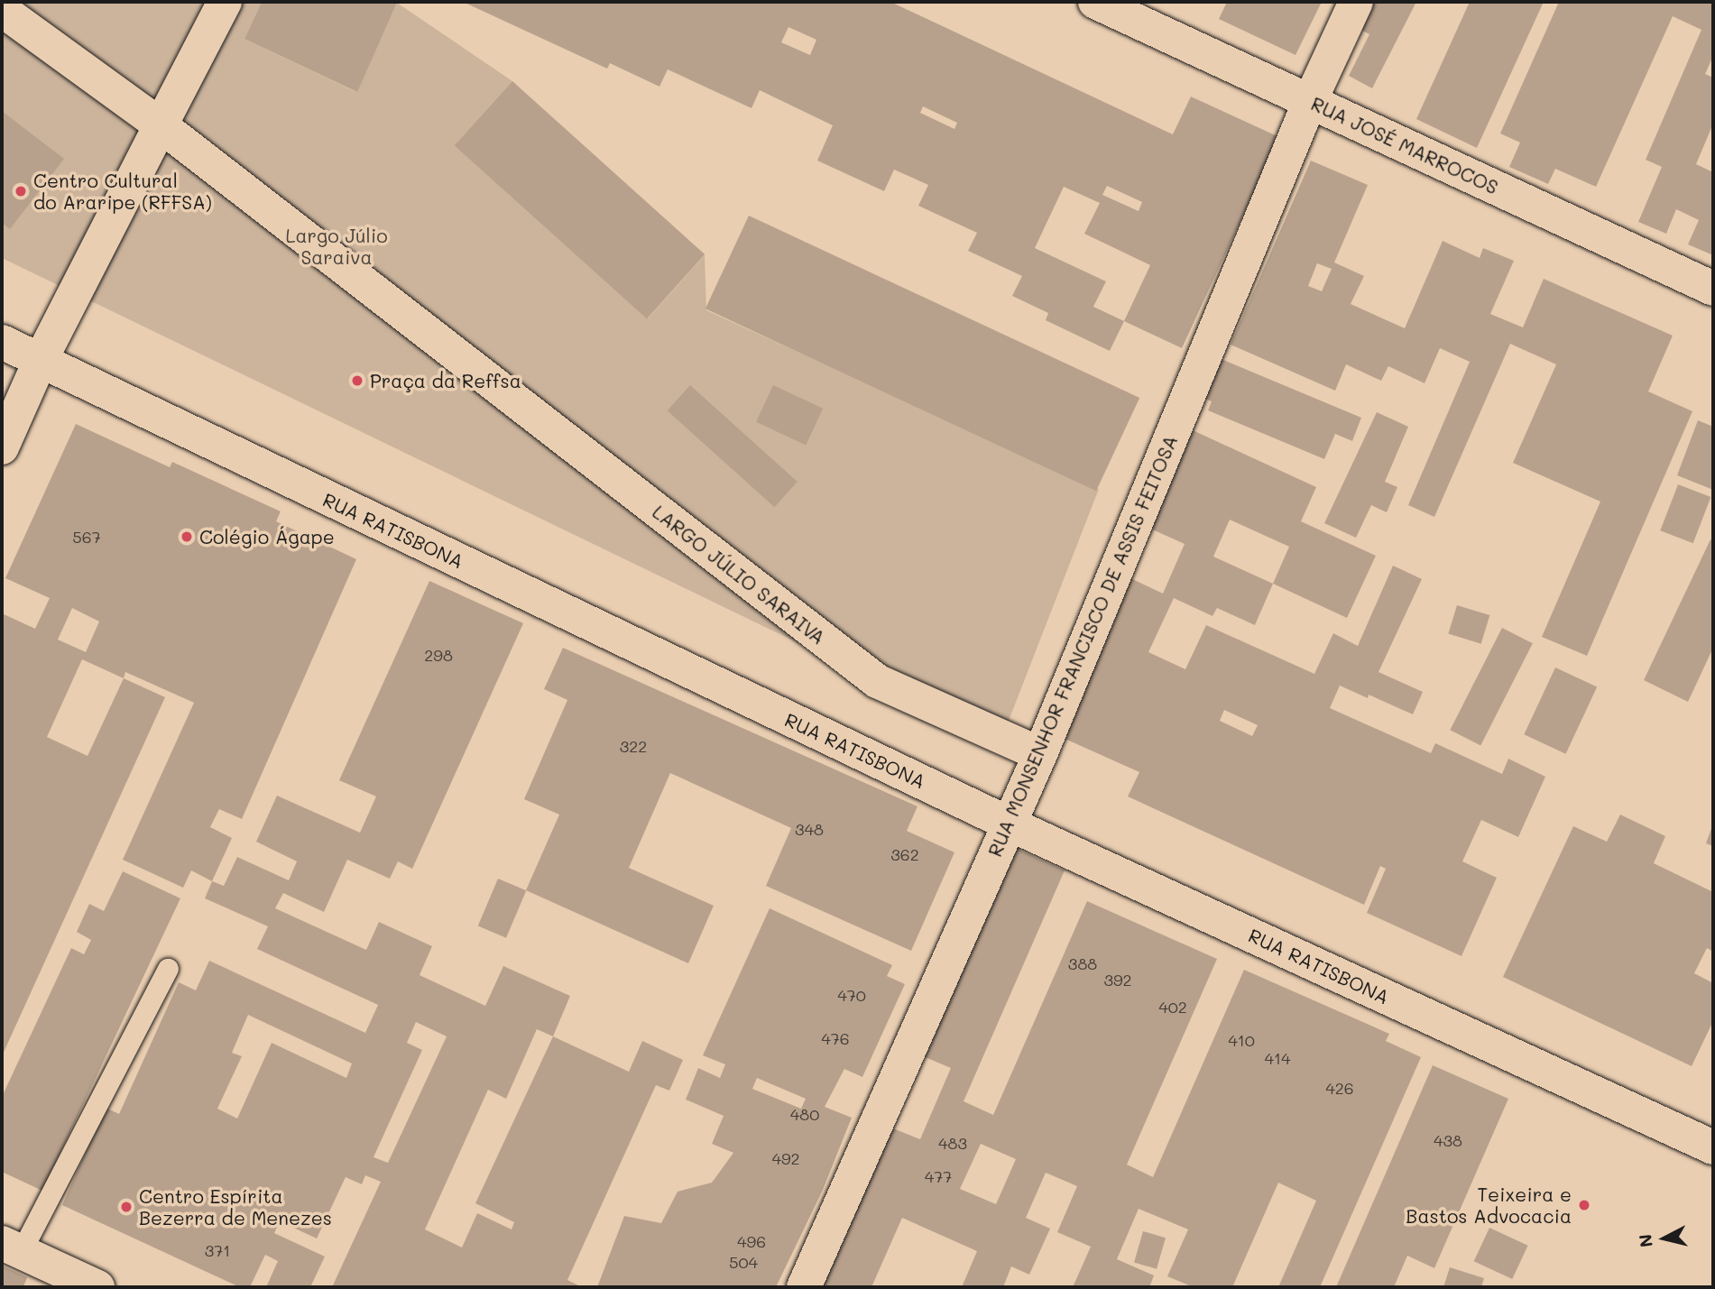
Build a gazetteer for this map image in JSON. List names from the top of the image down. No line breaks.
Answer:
{"streets":{"street":["RUA JOSÉ MARROCOS","RUA RATISBONA","LARGO JÚLIO SARAIVA","RUA MONSENHOR FRANCISCO DE ASSIS FEITOSA"]},"crossings":[["RUA JOSÉ MARROCOS","RUA MONSENHOR FRANCISCO DE ASSIS FEITOSA"],["RUA RATISBONA","RUA MONSENHOR FRANCISCO DE ASSIS FEITOSA"],["LARGO JÚLIO SARAIVA","RUA MONSENHOR FRANCISCO DE ASSIS FEITOSA"]],"parks":["Largo Júlio Saraiva"],"places":["Centro Cultural do Araripe (RFFSA)","Praça da Reffsa","Colégio Ágape","Teixeira e Bastos Advocacia","Centro Espírita Bezerra de Menezes"],"house_numbers":["567","298","322","348","362","388","392","470","402","476","410","414","426","480","438","483","492","477","496","371","504"],"north":"left"}
